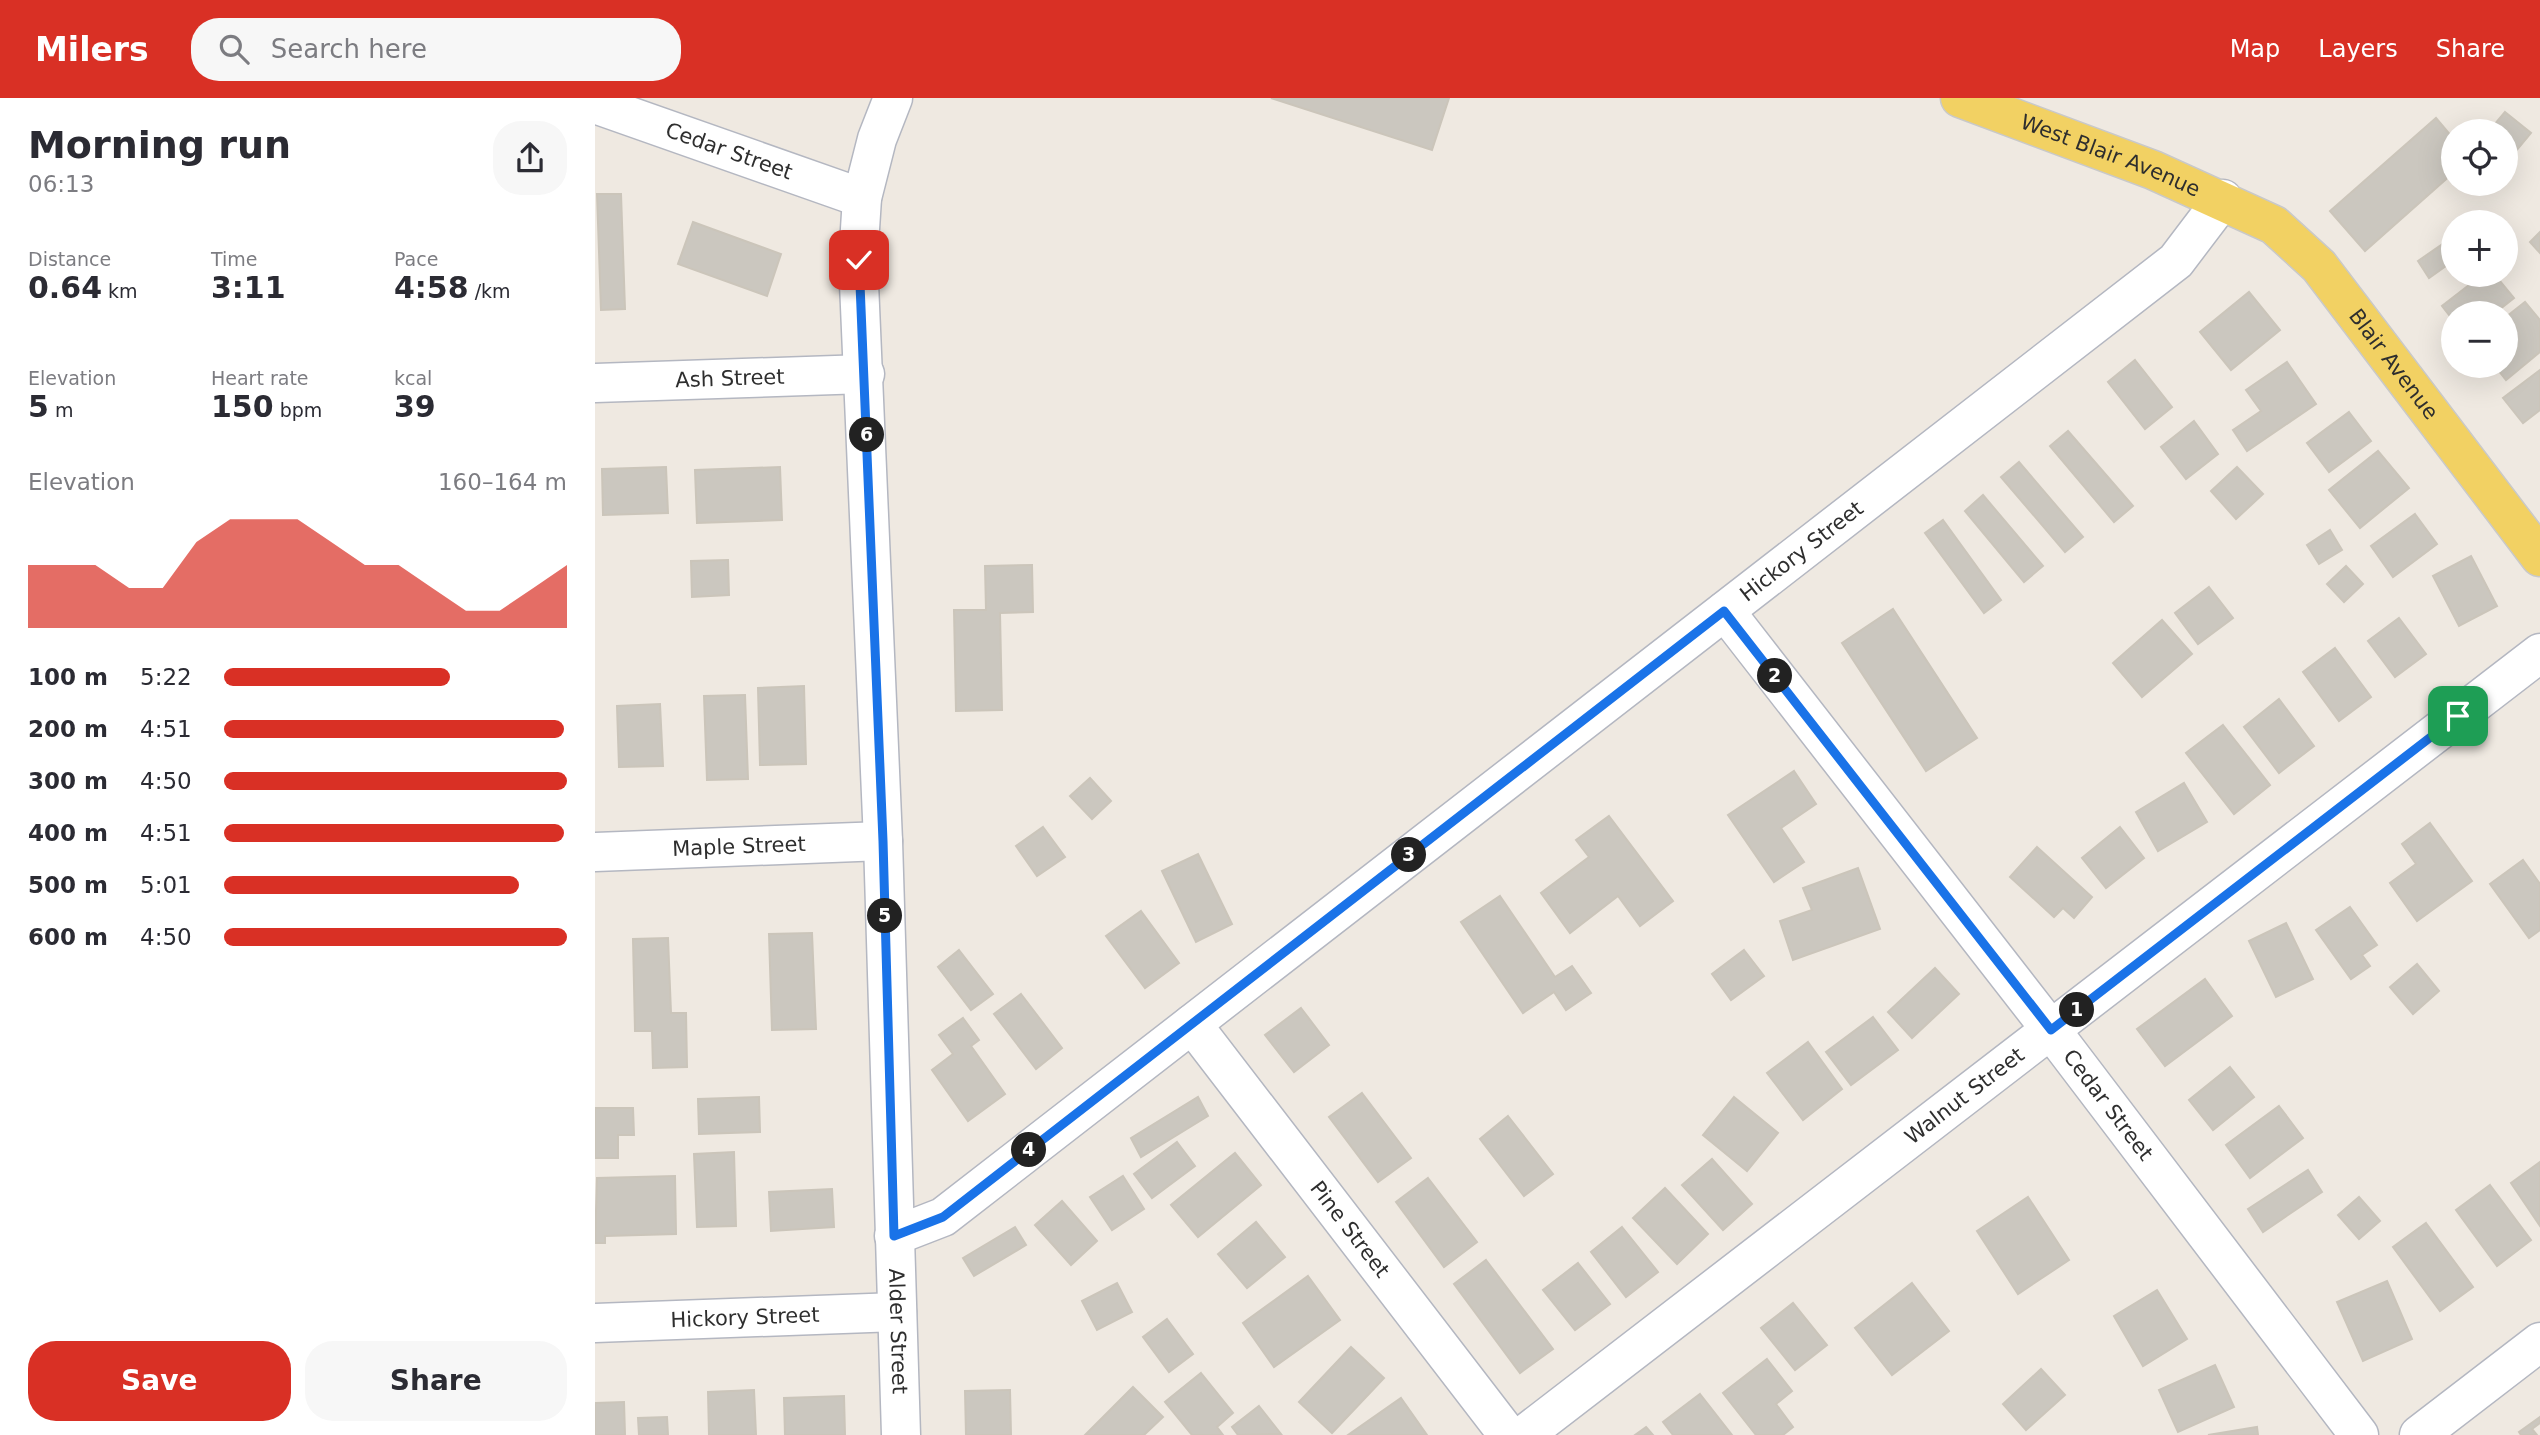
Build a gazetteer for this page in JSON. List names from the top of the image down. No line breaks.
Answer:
{"streets":{"main road":["West Blair Avenue","Blair Avenue"],"street":["Cedar Street","Ash Street","Hickory Street","Maple Street","Walnut Street","Pine Street","Alder Street"]},"crossings":[["Cedar Street","Hickory Street"],["Cedar Street","Walnut Street"],["Cedar Street","Alder Street"],["West Blair Avenue","Blair Avenue"],["West Blair Avenue","Hickory Street"],["Blair Avenue","Hickory Street"],["Ash Street","Alder Street"],["Hickory Street","Pine Street"],["Hickory Street","Alder Street"],["Maple Street","Alder Street"]],"page":{"header":"Milers","search":"Search here","nav":["Map","Layers","Share"],"heading":["Morning run","06:13"],"map_buttons":["+","−"],"stats":[["Distance","0.64 km"],["Time","3:11"],["Pace","4:58 /km"],["Elevation","5 m"],["Heart rate","150 bpm"],["kcal","39"]],"pins":["6","2","3","5","1","4"],"chart":["Elevation","160–164 m"],"list":[{"name":"100 m","note":"5:22"},{"name":"200 m","note":"4:51"},{"name":"300 m","note":"4:50"},{"name":"400 m","note":"4:51"},{"name":"500 m","note":"5:01"},{"name":"600 m","note":"4:50"}],"buttons":["Save","Share"]}}
